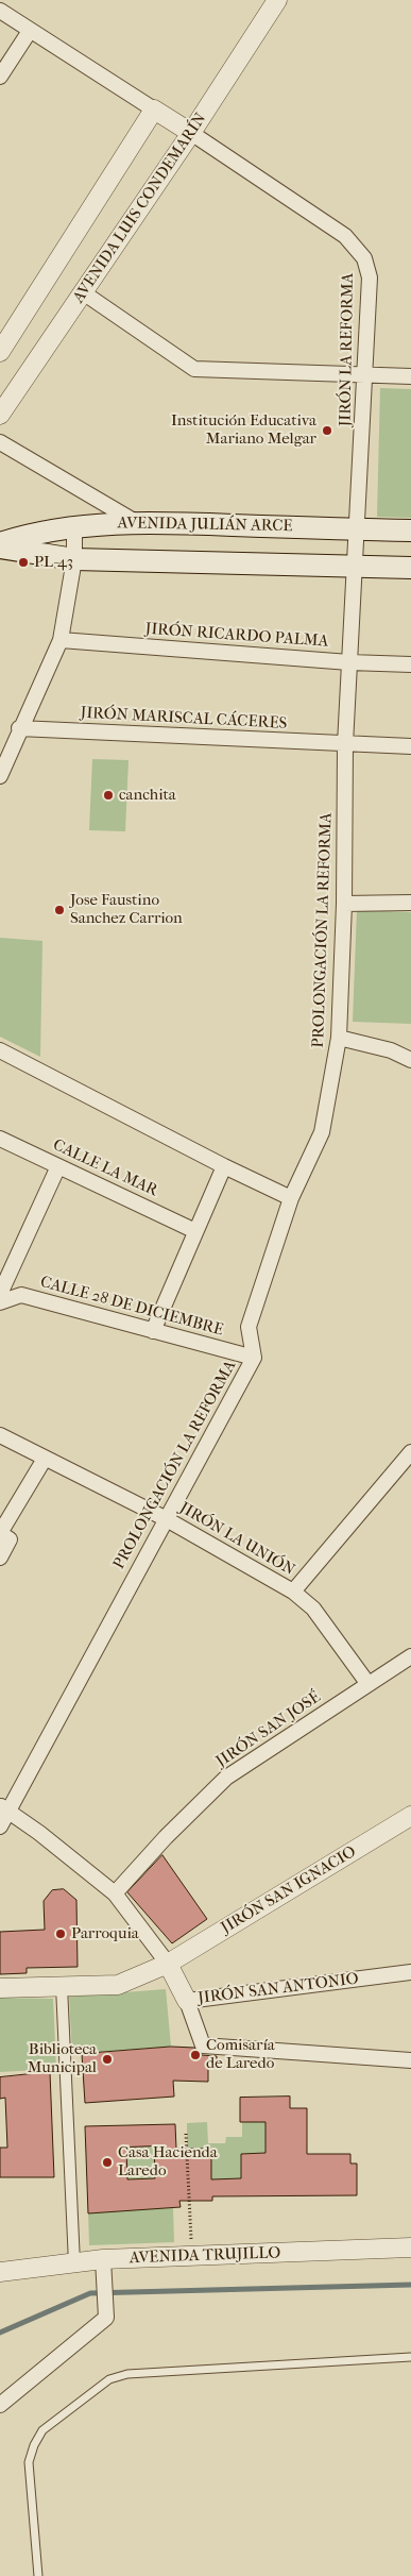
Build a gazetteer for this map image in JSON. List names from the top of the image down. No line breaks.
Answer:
{"streets":{"main road":["AVENIDA JULIÁN ARCE"],"street":["AVENIDA LUIS CONDEMARÍN","JIRÓN LA REFORMA","JIRÓN RICARDO PALMA","JIRÓN MARISCAL CÁCERES","PROLONGACIÓN LA REFORMA","CALLE LA MAR","CALLE 28 DE DICIEMBRE","JIRÓN LA UNIÓN","JIRÓN SAN JOSÉ","JIRÓN SAN IGNACIO","JIRÓN SAN ANTONIO","AVENIDA TRUJILLO"]},"crossings":[["AVENIDA LUIS CONDEMARÍN","JIRÓN LA REFORMA"],["JIRÓN LA REFORMA","AVENIDA JULIÁN ARCE"],["JIRÓN LA REFORMA","PROLONGACIÓN LA REFORMA"],["AVENIDA JULIÁN ARCE","PROLONGACIÓN LA REFORMA"],["JIRÓN RICARDO PALMA","PROLONGACIÓN LA REFORMA"],["JIRÓN MARISCAL CÁCERES","PROLONGACIÓN LA REFORMA"],["PROLONGACIÓN LA REFORMA","CALLE 28 DE DICIEMBRE"],["PROLONGACIÓN LA REFORMA","JIRÓN LA UNIÓN"],["JIRÓN LA UNIÓN","JIRÓN SAN JOSÉ"],["JIRÓN SAN IGNACIO","JIRÓN SAN ANTONIO"]],"places":["Institución Educativa Mariano Melgar","PL-43","canchita","Jose Faustino Sanchez Carrion","Parroquia","Comisaría de Laredo","Biblioteca Municipal","Casa Hacienda Laredo"]}
